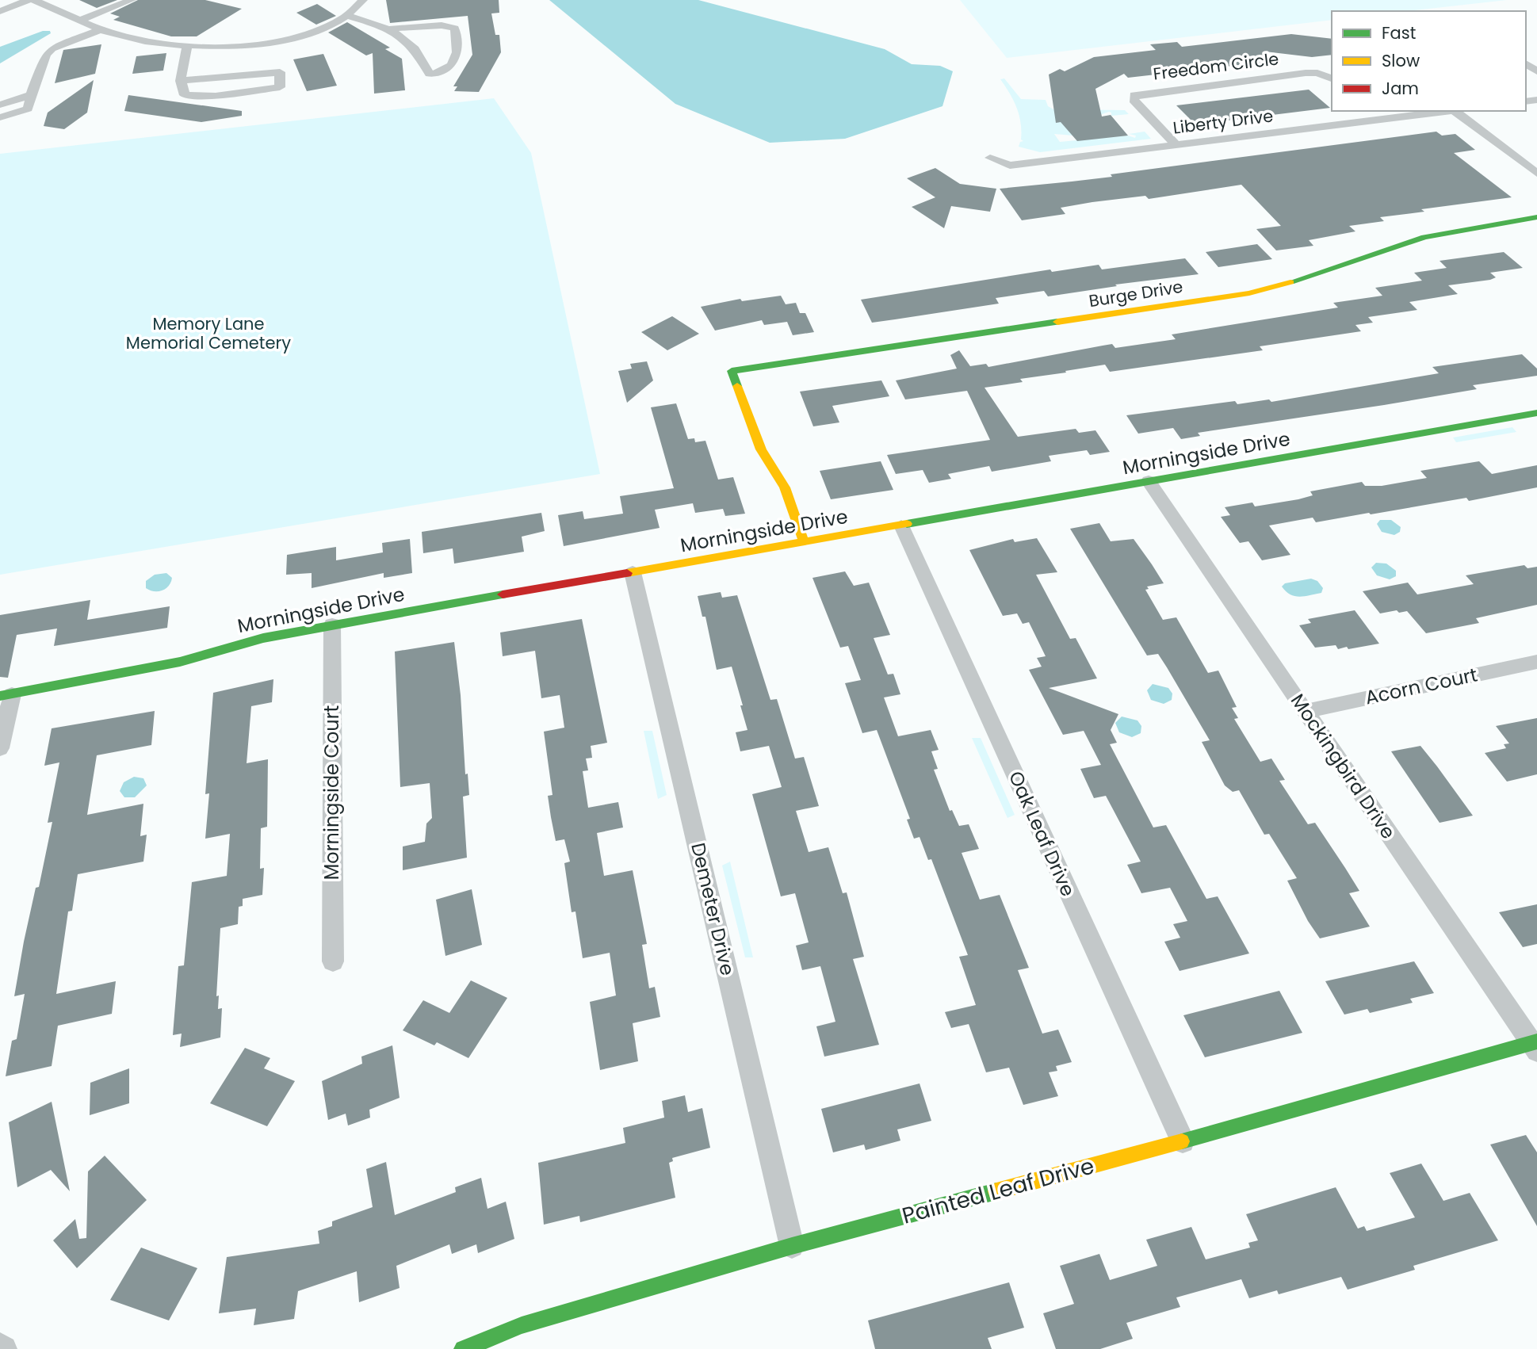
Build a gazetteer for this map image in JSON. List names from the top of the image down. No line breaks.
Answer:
{"streets":{"street":["Freedom Circle","Liberty Drive","Burge Drive","Morningside Drive","Acorn Court","Mockingbird Drive","Morningside Court","Oak Leaf Drive","Demeter Drive","Painted Leaf Drive"]},"crossings":[["Freedom Circle","Liberty Drive"],["Burge Drive","Morningside Drive"],["Morningside Drive","Mockingbird Drive"],["Morningside Drive","Morningside Court"],["Morningside Drive","Oak Leaf Drive"],["Morningside Drive","Demeter Drive"],["Acorn Court","Mockingbird Drive"],["Mockingbird Drive","Painted Leaf Drive"],["Oak Leaf Drive","Painted Leaf Drive"],["Demeter Drive","Painted Leaf Drive"]],"parks":["Memory Lane Memorial Cemetery"],"legend":["Fast","Slow","Jam"]}
